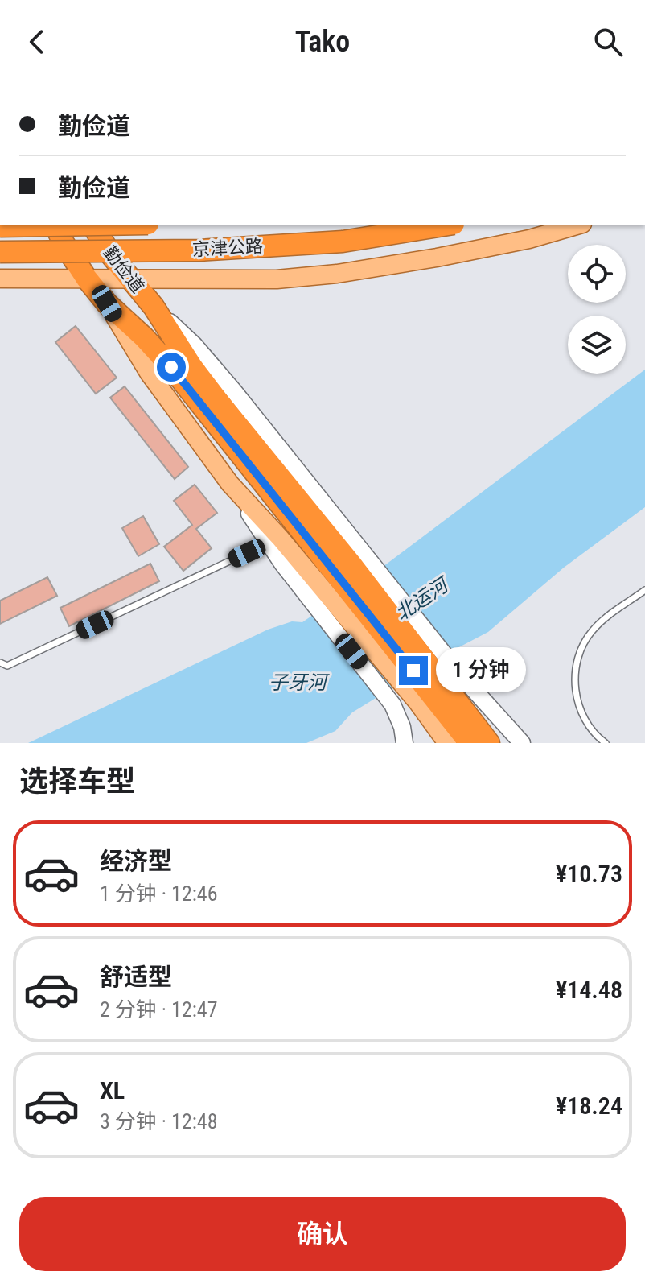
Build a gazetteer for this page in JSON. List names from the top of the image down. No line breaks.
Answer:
{"streets":{"highway":["京津公路","勤俭道"]},"water":["北运河","子牙河"],"page":{"header":"Tako","banner":["勤俭道","勤俭道"],"bubble":"1 分钟","heading":"选择车型","list":[{"name":"经济型","note":"1 分钟 · 12:46","value":"¥10.73"},{"name":"舒适型","note":"2 分钟 · 12:47","value":"¥14.48"},{"name":"XL","note":"3 分钟 · 12:48","value":"¥18.24"}],"buttons":"确认"}}
